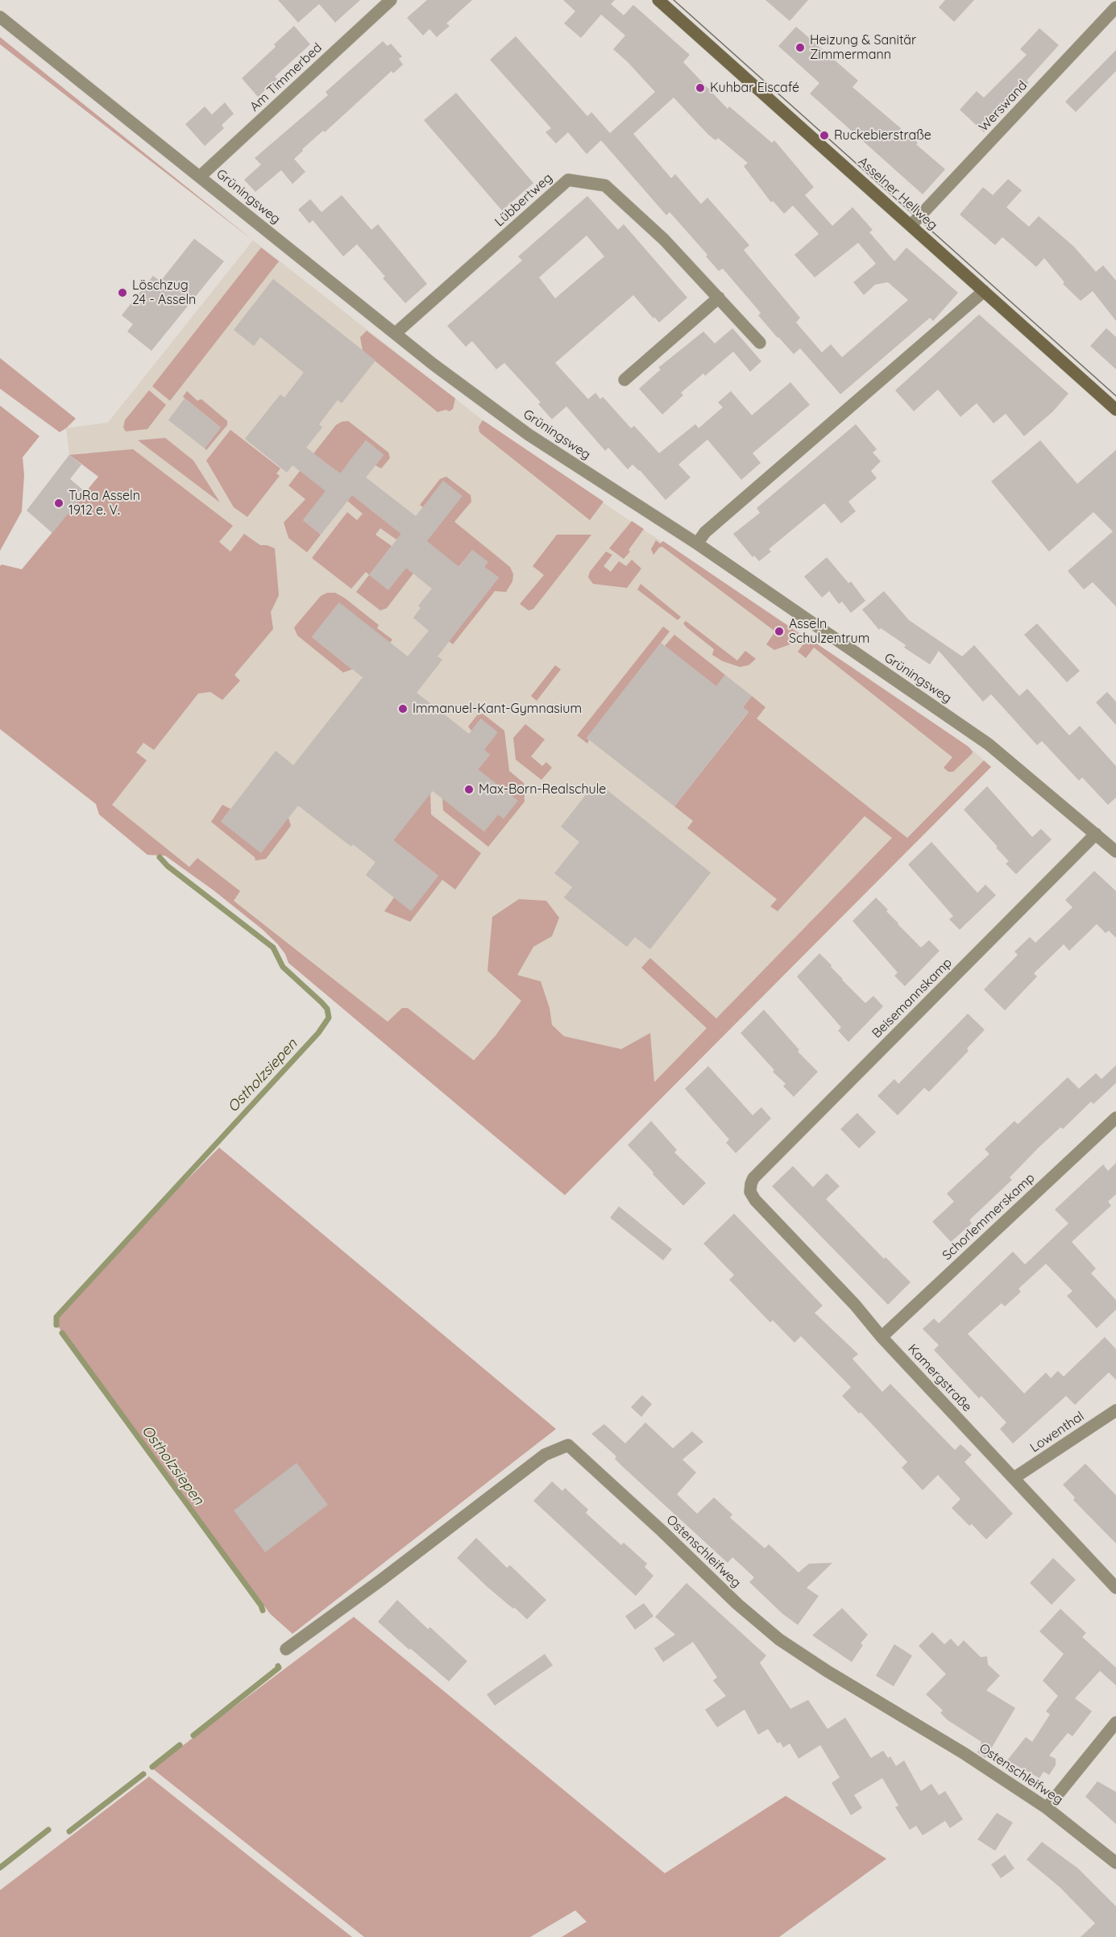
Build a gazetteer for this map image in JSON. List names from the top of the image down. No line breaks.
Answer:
{"streets":{"main road":["Asselner Hellweg"],"street":["Am Timmerbed","Werswand","Grüningsweg","Lübbertweg","Beisemannskamp","Schorlemmerskamp","Kamergstraße","Lowenthal","Ostenschleifweg"]},"crossings":[["Am Timmerbed","Grüningsweg"],["Werswand","Asselner Hellweg"],["Grüningsweg","Lübbertweg"],["Grüningsweg","Beisemannskamp"],["Beisemannskamp","Kamergstraße"],["Schorlemmerskamp","Kamergstraße"],["Kamergstraße","Lowenthal"]],"water":["Ostholzsiepen"],"places":["Heizung & Sanitär Zimmermann","Kuhbar Eiscafé","Ruckebierstraße","Löschzug 24 - Asseln","TuRa Asseln 1912 e. V.","Asseln Schulzentrum","Immanuel-Kant-Gymnasium","Max-Born-Realschule"]}
